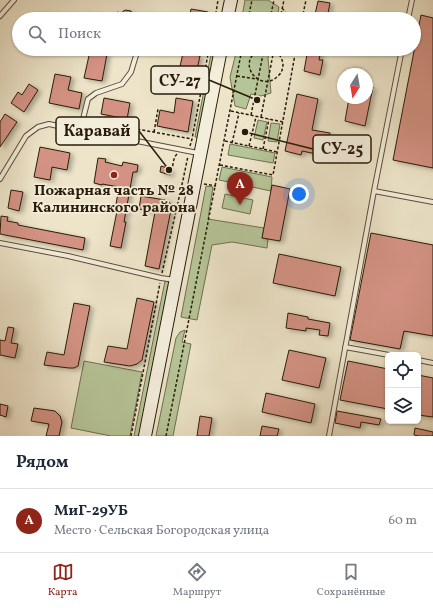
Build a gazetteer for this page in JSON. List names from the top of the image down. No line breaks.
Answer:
{"places":["СУ-27","СУ-25","Каравай","Пожарная часть № 28 Калининского района"],"north":"bottom","page":{"search":"Поиск","pins":"A","heading":"Рядом","list":[{"mark":"A","name":"МиГ-29УБ","note":"Место · Сельская Богородская улица","value":"60 m"}],"nav":["Карта","Маршрут","Сохранённые"]}}
